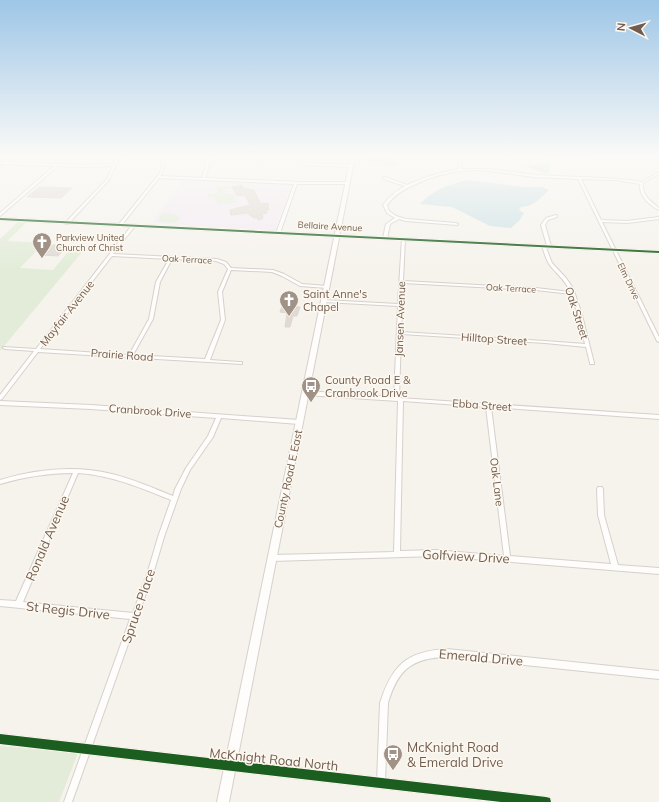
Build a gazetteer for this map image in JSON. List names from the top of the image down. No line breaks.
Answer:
{"streets":{"main road":["County Road E East"],"street":["Bellaire Avenue","Oak Terrace","Elm Drive","Mayfair Avenue","Oak Street","Jansen Avenue","Hilltop Street","Prairie Road","Ebba Street","Cranbrook Drive","Oak Lane","Ronald Avenue","Golfview Drive","Spruce Place","St Regis Drive","Emerald Drive","McKnight Road North"]},"crossings":[["Bellaire Avenue","Elm Drive"],["Bellaire Avenue","Mayfair Avenue"],["Bellaire Avenue","Oak Street"],["Bellaire Avenue","Jansen Avenue"],["Bellaire Avenue","County Road E East"],["Oak Terrace","Mayfair Avenue"],["Oak Terrace","Oak Street"],["Oak Terrace","Jansen Avenue"],["Oak Terrace","County Road E East"],["Mayfair Avenue","Prairie Road"],["Oak Street","Hilltop Street"],["Jansen Avenue","Hilltop Street"],["Jansen Avenue","Ebba Street"],["Jansen Avenue","Golfview Drive"],["Ebba Street","County Road E East"],["Ebba Street","Oak Lane"],["Cranbrook Drive","County Road E East"],["Cranbrook Drive","Spruce Place"],["County Road E East","Golfview Drive"],["County Road E East","McKnight Road North"],["Oak Lane","Golfview Drive"],["Ronald Avenue","St Regis Drive"],["Spruce Place","St Regis Drive"],["Spruce Place","McKnight Road North"],["Emerald Drive","McKnight Road North"]],"places":{"church":["Parkview United Church of Christ","Saint Anne's Chapel"],"bus stop":["County Road E & Cranbrook Drive","McKnight Road & Emerald Drive"]},"north":"left"}
